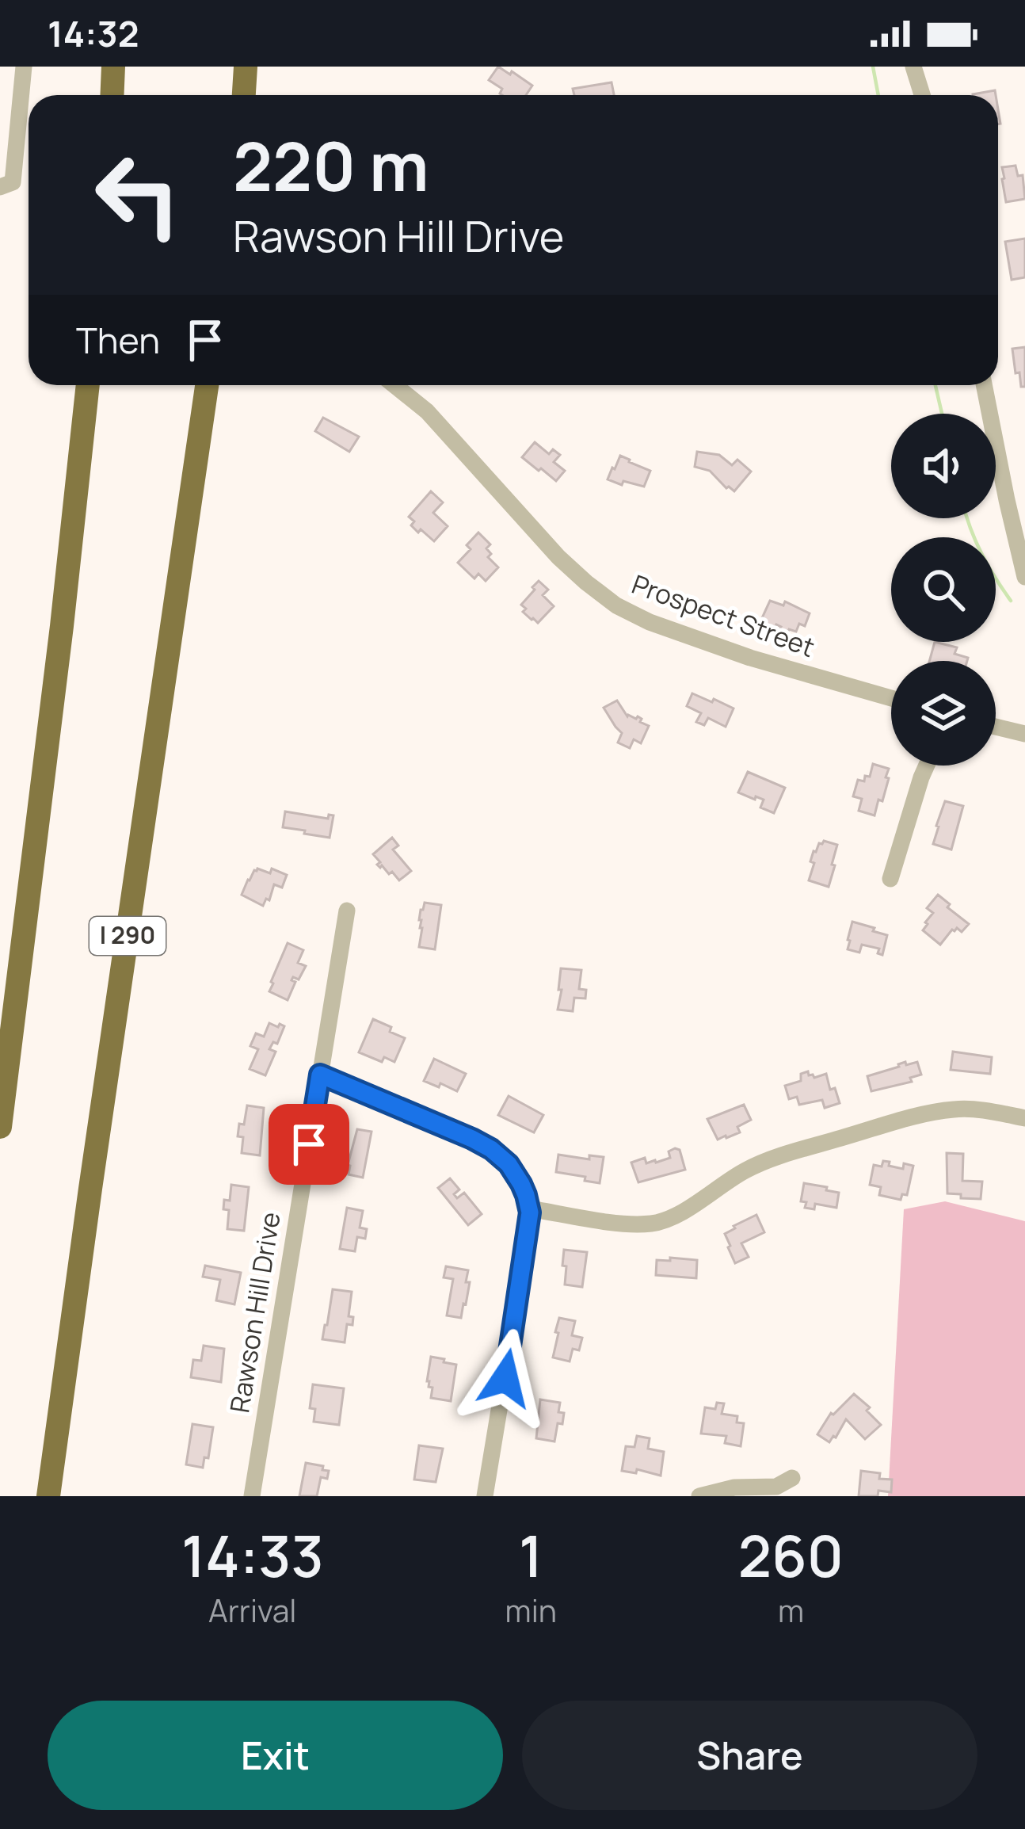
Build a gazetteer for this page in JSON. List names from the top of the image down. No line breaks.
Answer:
{"streets":{"highway":["I 290"],"street":["Prospect Street","Rawson Hill Drive"]},"page":{"status":"14:32","turn":["220 m","Rawson Hill Drive"],"then":"Then","eta":["14:33","Arrival","1","min","260","m"],"buttons":["Exit","Share"]}}
